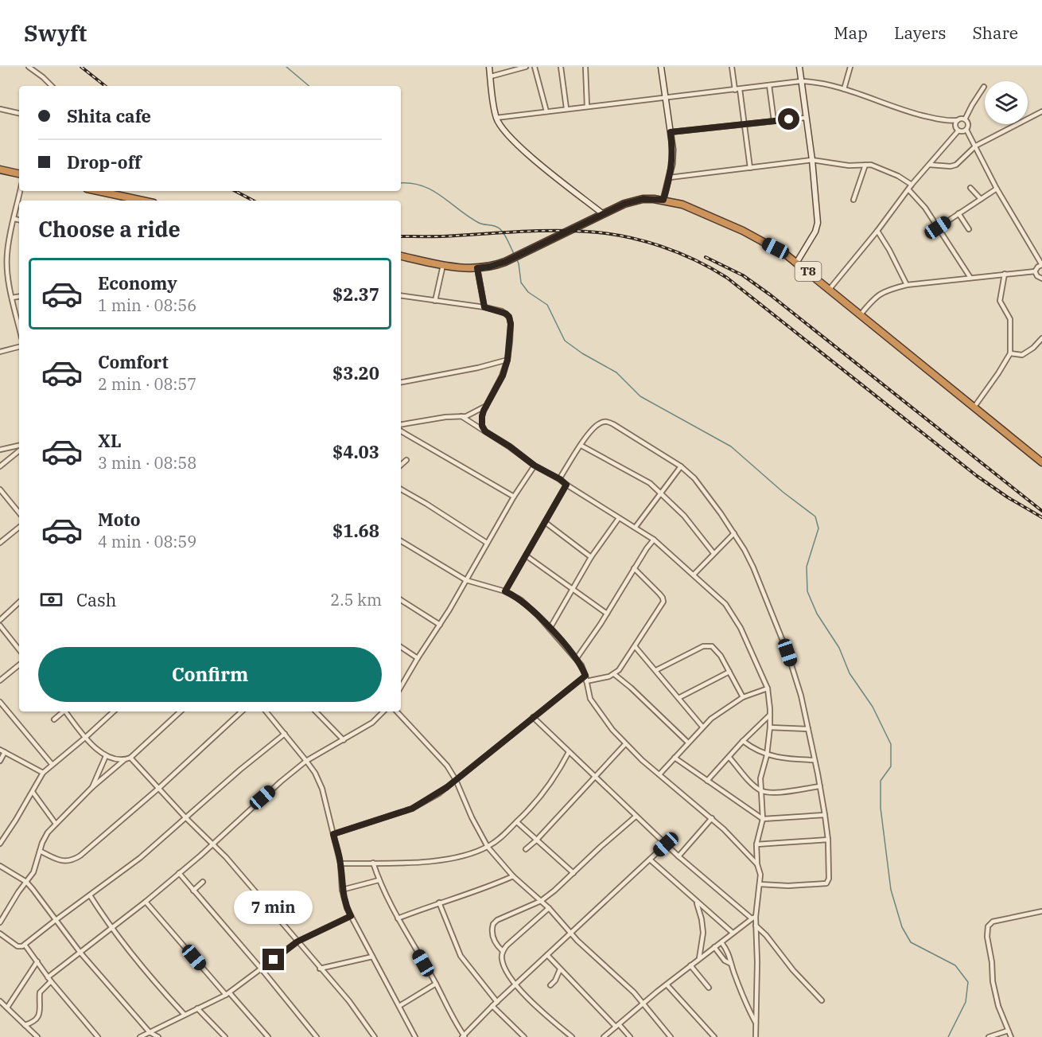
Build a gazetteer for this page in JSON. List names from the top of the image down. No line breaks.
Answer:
{"streets":{"highway":["T8"]},"page":{"header":"Swyft","nav":["Map","Layers","Share"],"banner":["Shita cafe","Drop-off"],"heading":"Choose a ride","list":[{"name":"Economy","note":"1 min · 08:56","value":"$2.37"},{"name":"Comfort","note":"2 min · 08:57","value":"$3.20"},{"name":"XL","note":"3 min · 08:58","value":"$4.03"},{"name":"Moto","note":"4 min · 08:59","value":"$1.68"}],"pay":["Cash","2.5 km"],"buttons":"Confirm","bubble":"7 min"}}
